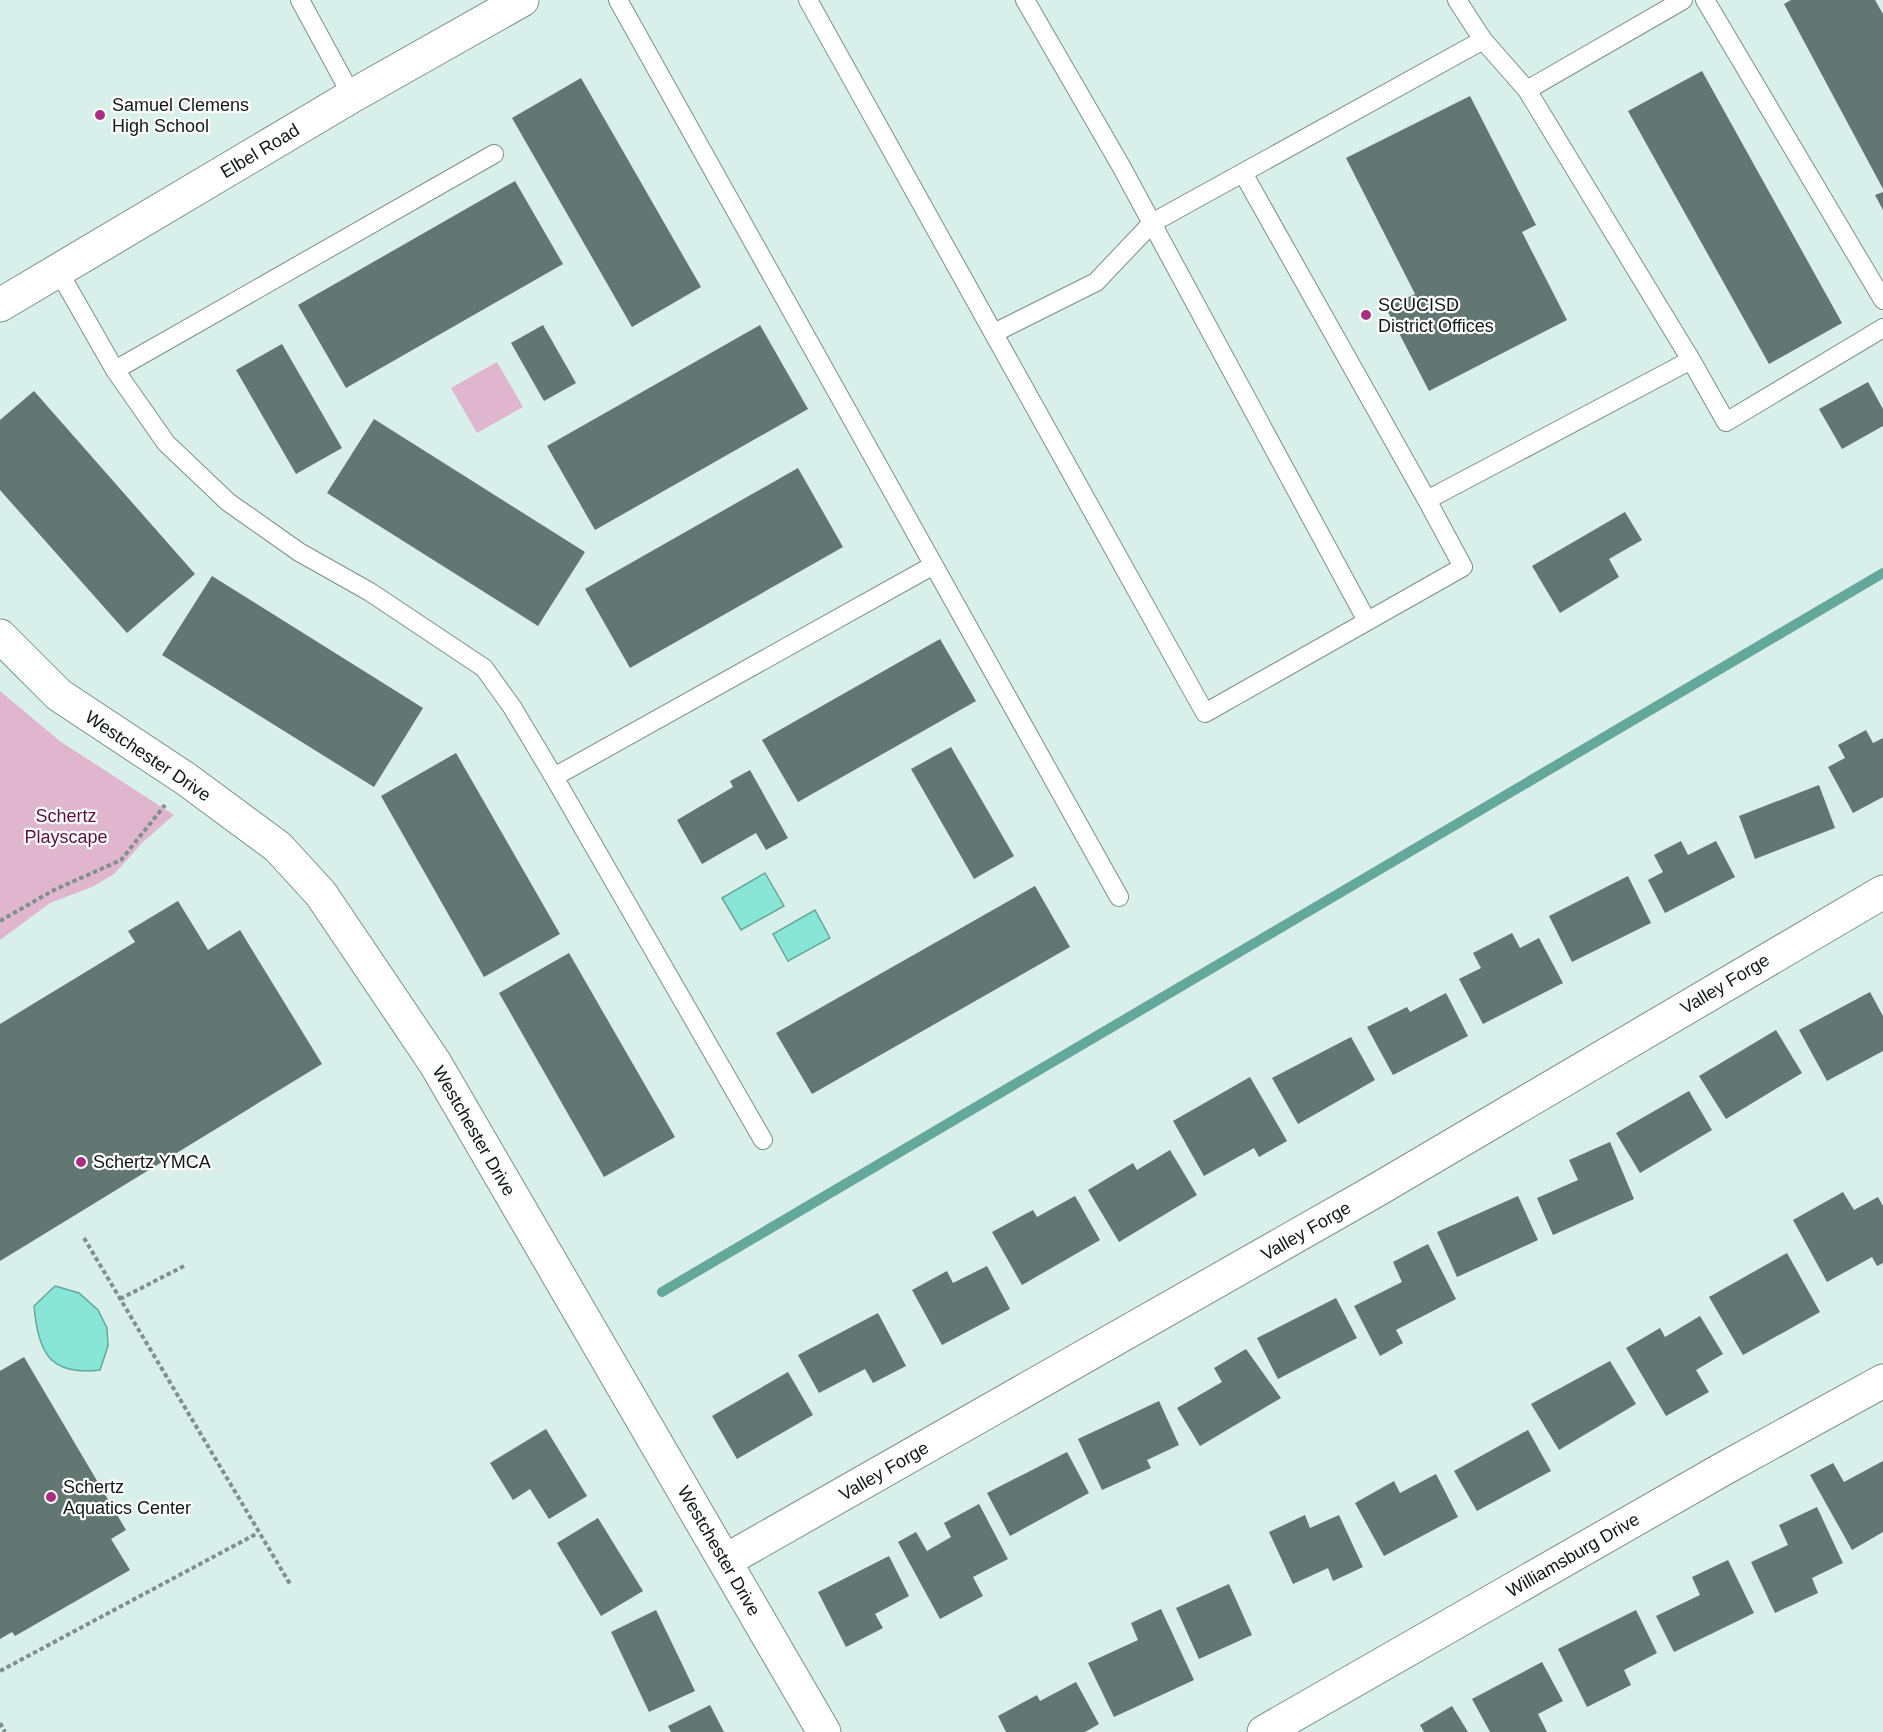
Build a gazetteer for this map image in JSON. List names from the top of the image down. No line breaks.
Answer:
{"streets":{"street":["Elbel Road","Westchester Drive","Valley Forge","Williamsburg Drive"]},"crossings":[["Westchester Drive","Valley Forge"]],"parks":["Schertz Playscape"],"places":["Samuel Clemens High School","SCUCISD District Offices","Schertz YMCA","Schertz Aquatics Center"]}
